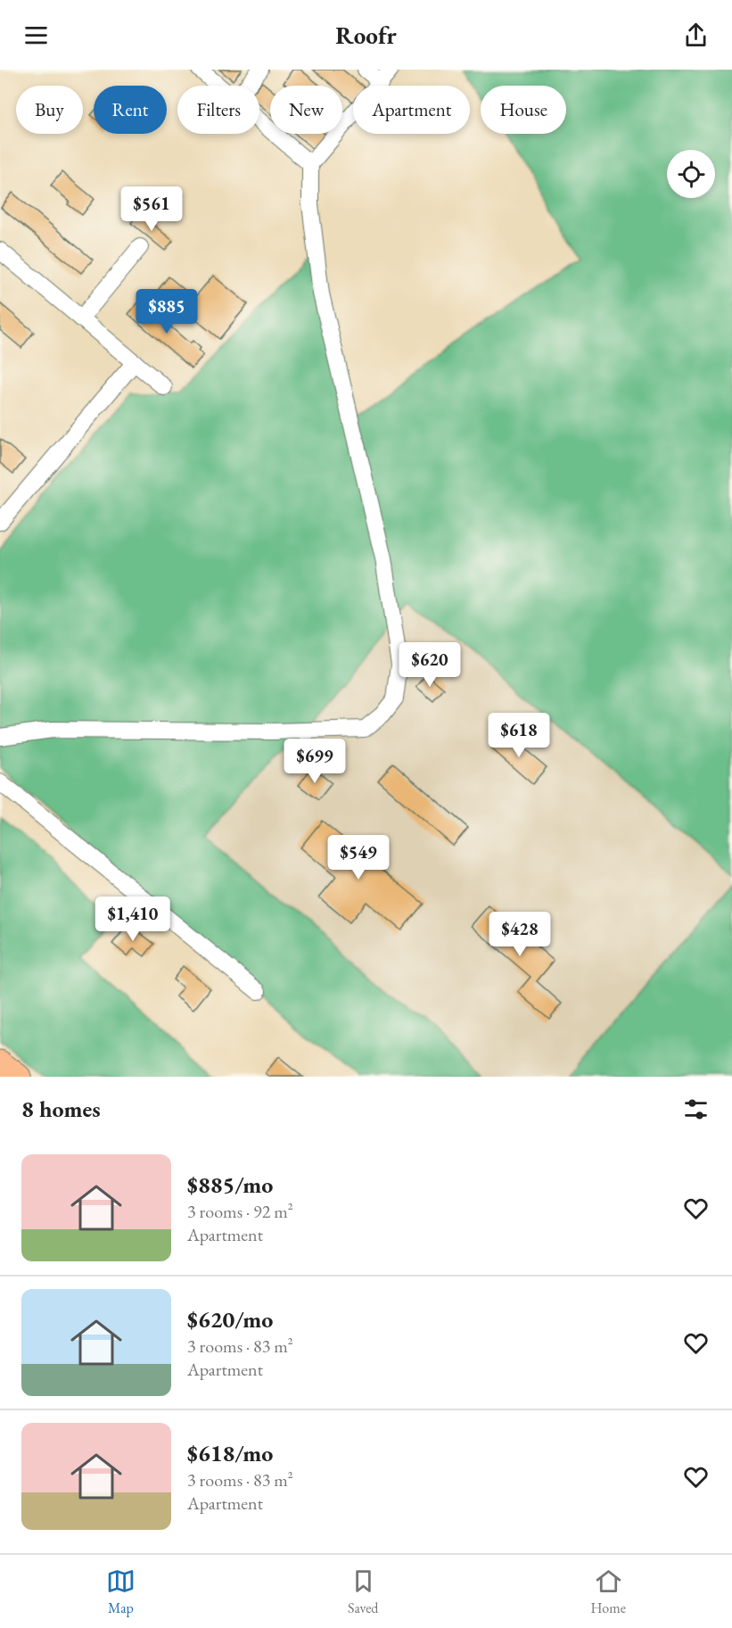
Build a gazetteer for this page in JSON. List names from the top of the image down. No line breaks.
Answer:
{"page":{"header":"Roofr","chip":["Buy","Rent","Filters","New","Apartment","House"],"price":["$561","$885","$620","$618","$699","$549","$1,410","$428"],"heading":"8 homes","list":[{"name":"$885/mo","note":"3 rooms · 92 m² · Apartment"},{"name":"$620/mo","note":"3 rooms · 83 m² · Apartment"},{"name":"$618/mo","note":"3 rooms · 83 m² · Apartment"}],"tabs":["Map","Saved","Home"]}}
